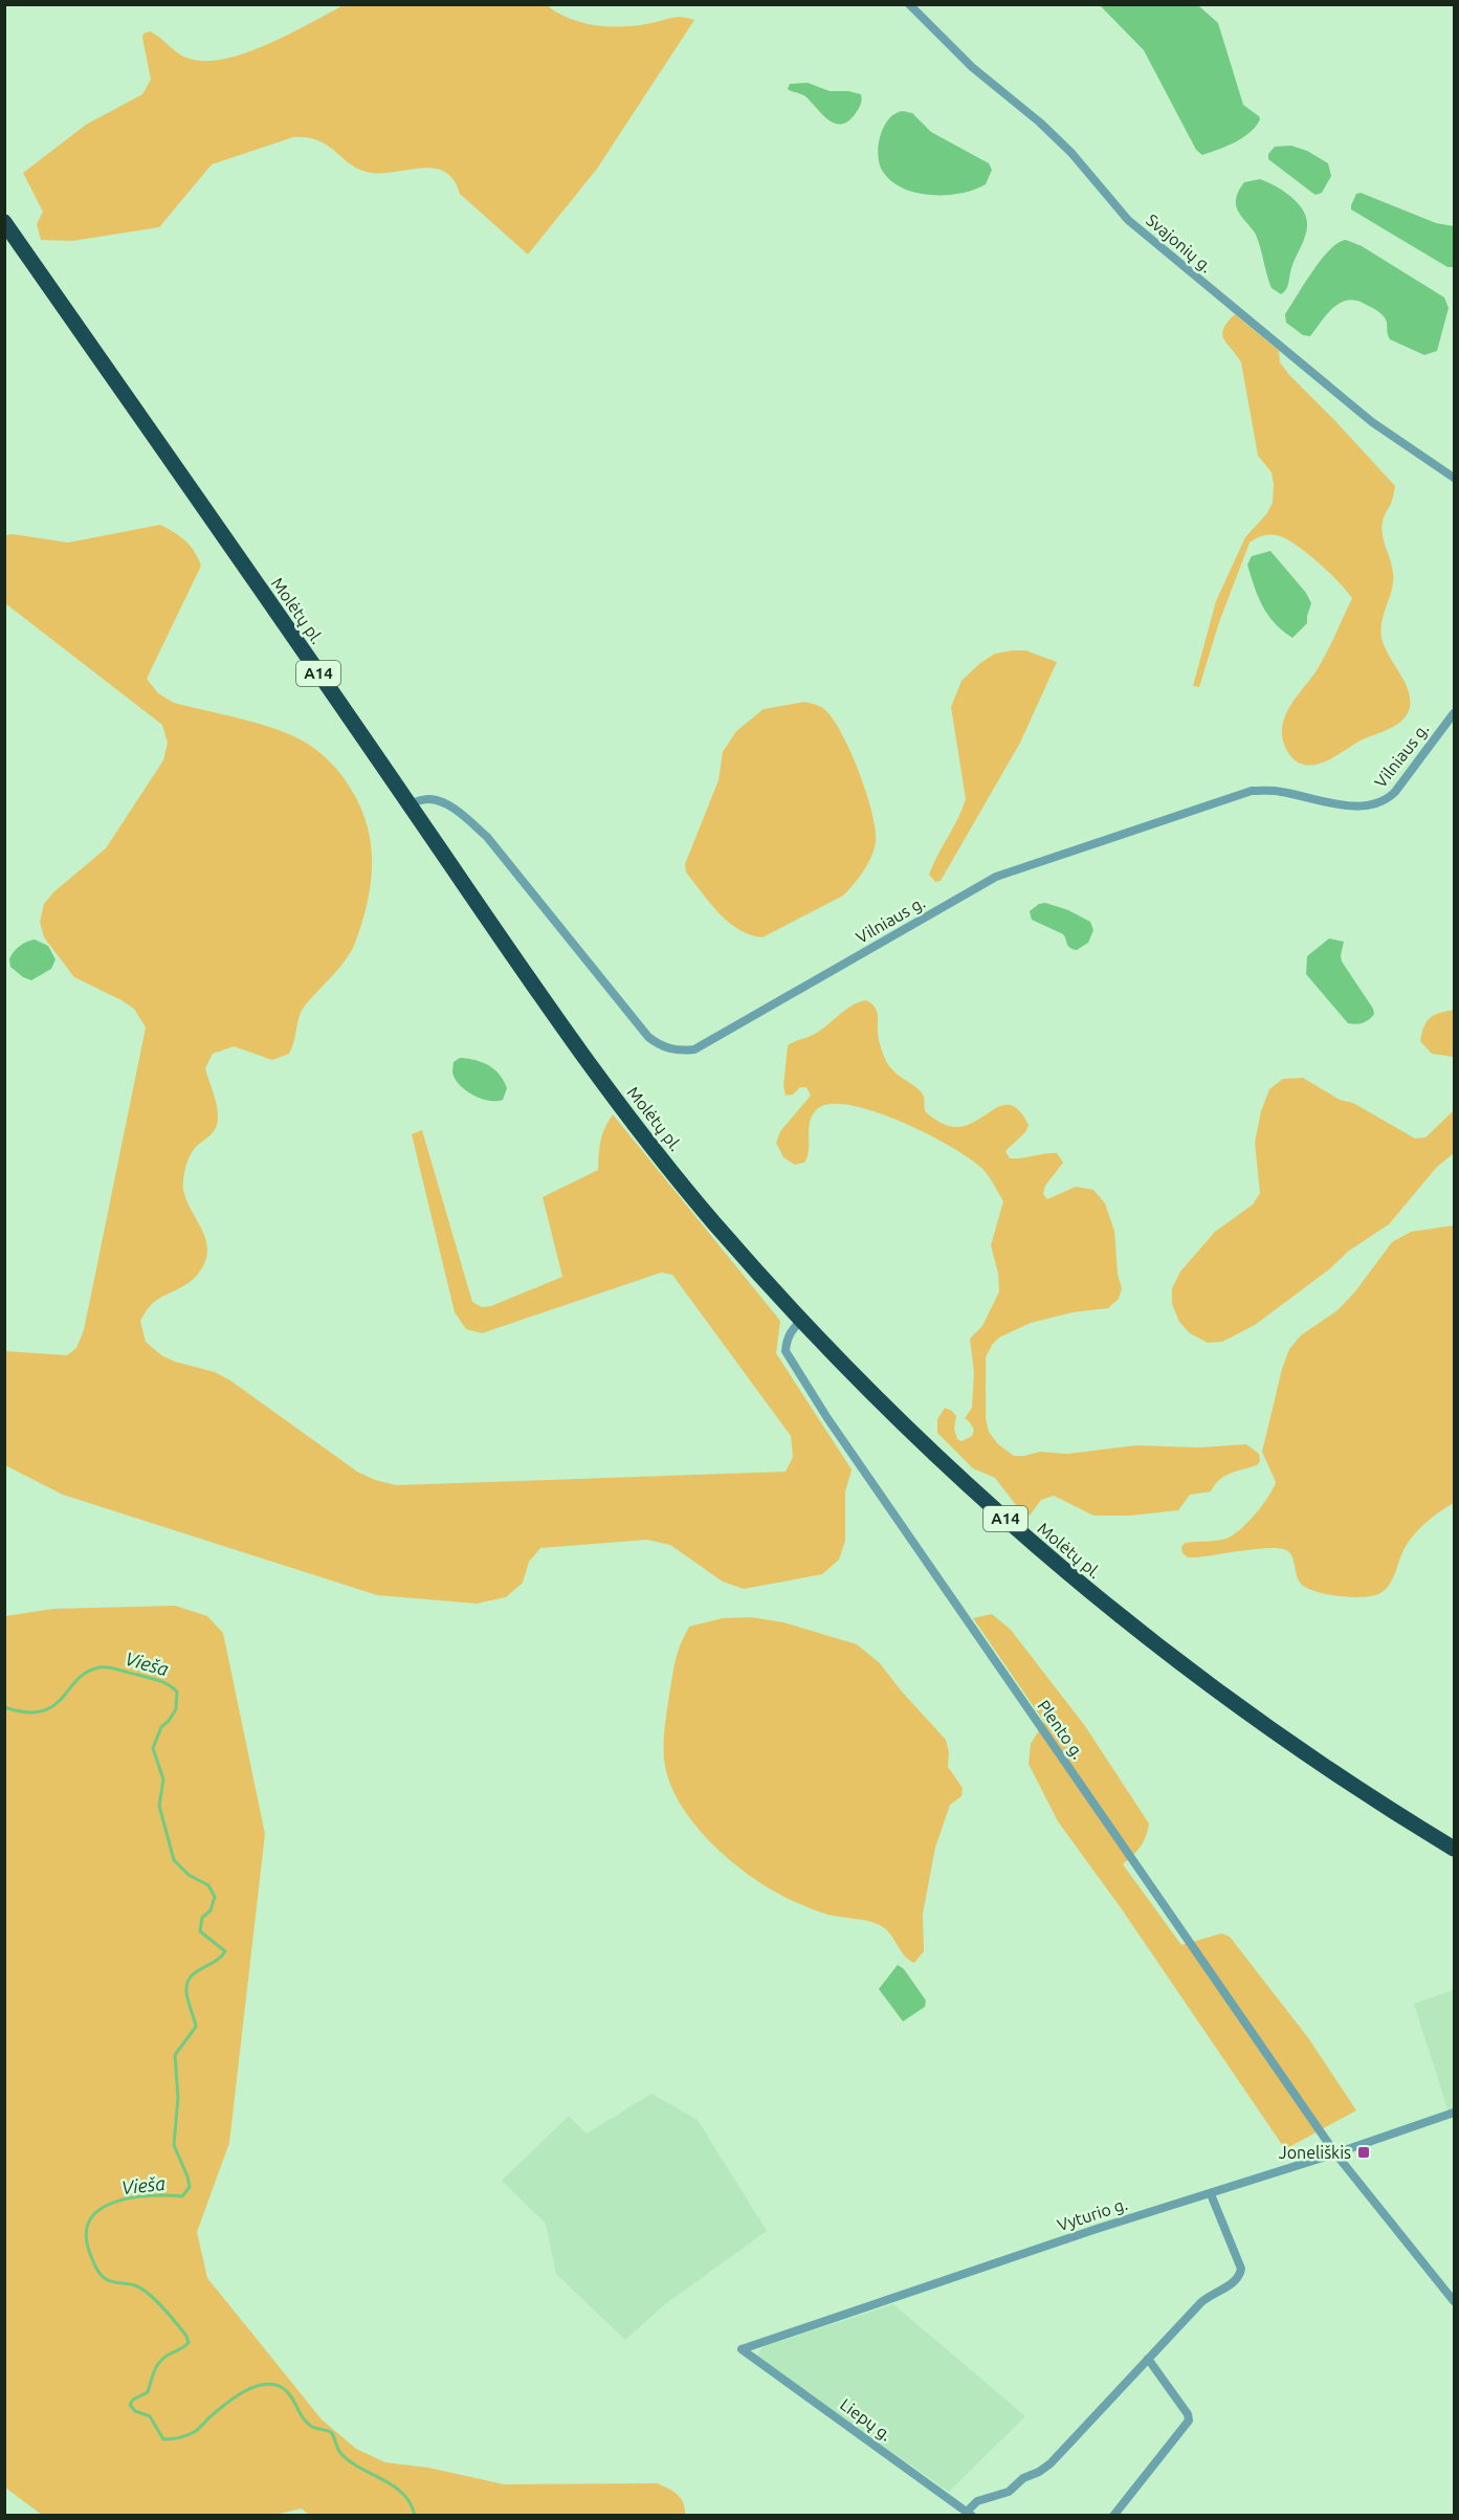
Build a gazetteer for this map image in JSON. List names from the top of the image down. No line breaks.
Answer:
{"streets":{"highway":["Molėtų pl.","A14"],"street":["Svajonių g.","Vilniaus g.","Plento g.","Vyturio g.","Liepų g."]},"crossings":[["Molėtų pl.","Vilniaus g."],["Molėtų pl.","Plento g."],["Plento g.","Vyturio g."],["Vyturio g.","Liepų g."]],"water":["Vieša"],"places":{"transit":["Joneliškis"]}}
